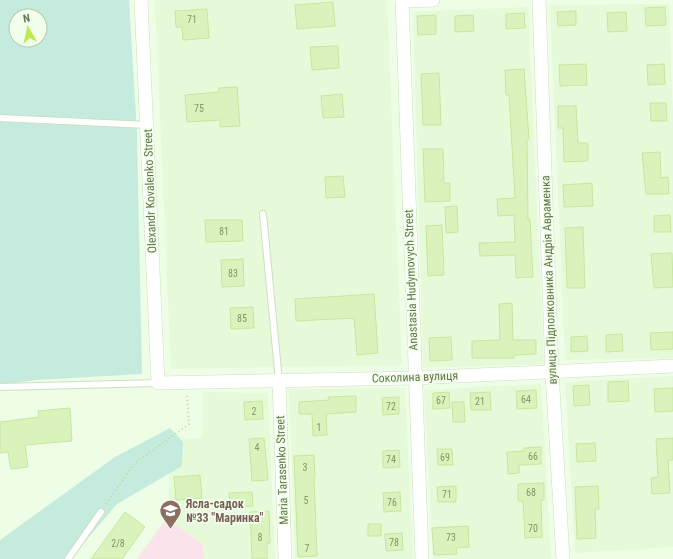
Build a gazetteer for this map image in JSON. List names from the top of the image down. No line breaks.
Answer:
{"streets":{"street":["Olexandr Kovalenko Street","Anastasia Hudymovych Street","вулиця Підполковника Андрія Авраменка","Соколина вулиця","Maria Tarasenko Street"]},"crossings":[["Olexandr Kovalenko Street","Соколина вулиця"],["Anastasia Hudymovych Street","Соколина вулиця"],["вулиця Підполковника Андрія Авраменка","Соколина вулиця"],["Соколина вулиця","Maria Tarasenko Street"]],"places":{"school or university":["Ясла-садок №33 \"Маринка\""]},"house_numbers":["71","75","81","83","85","64","67","21","72","2","1","4","66","69","74","3","68","71","5","76","70","8","73","78","2/8","7"],"north":"top"}
